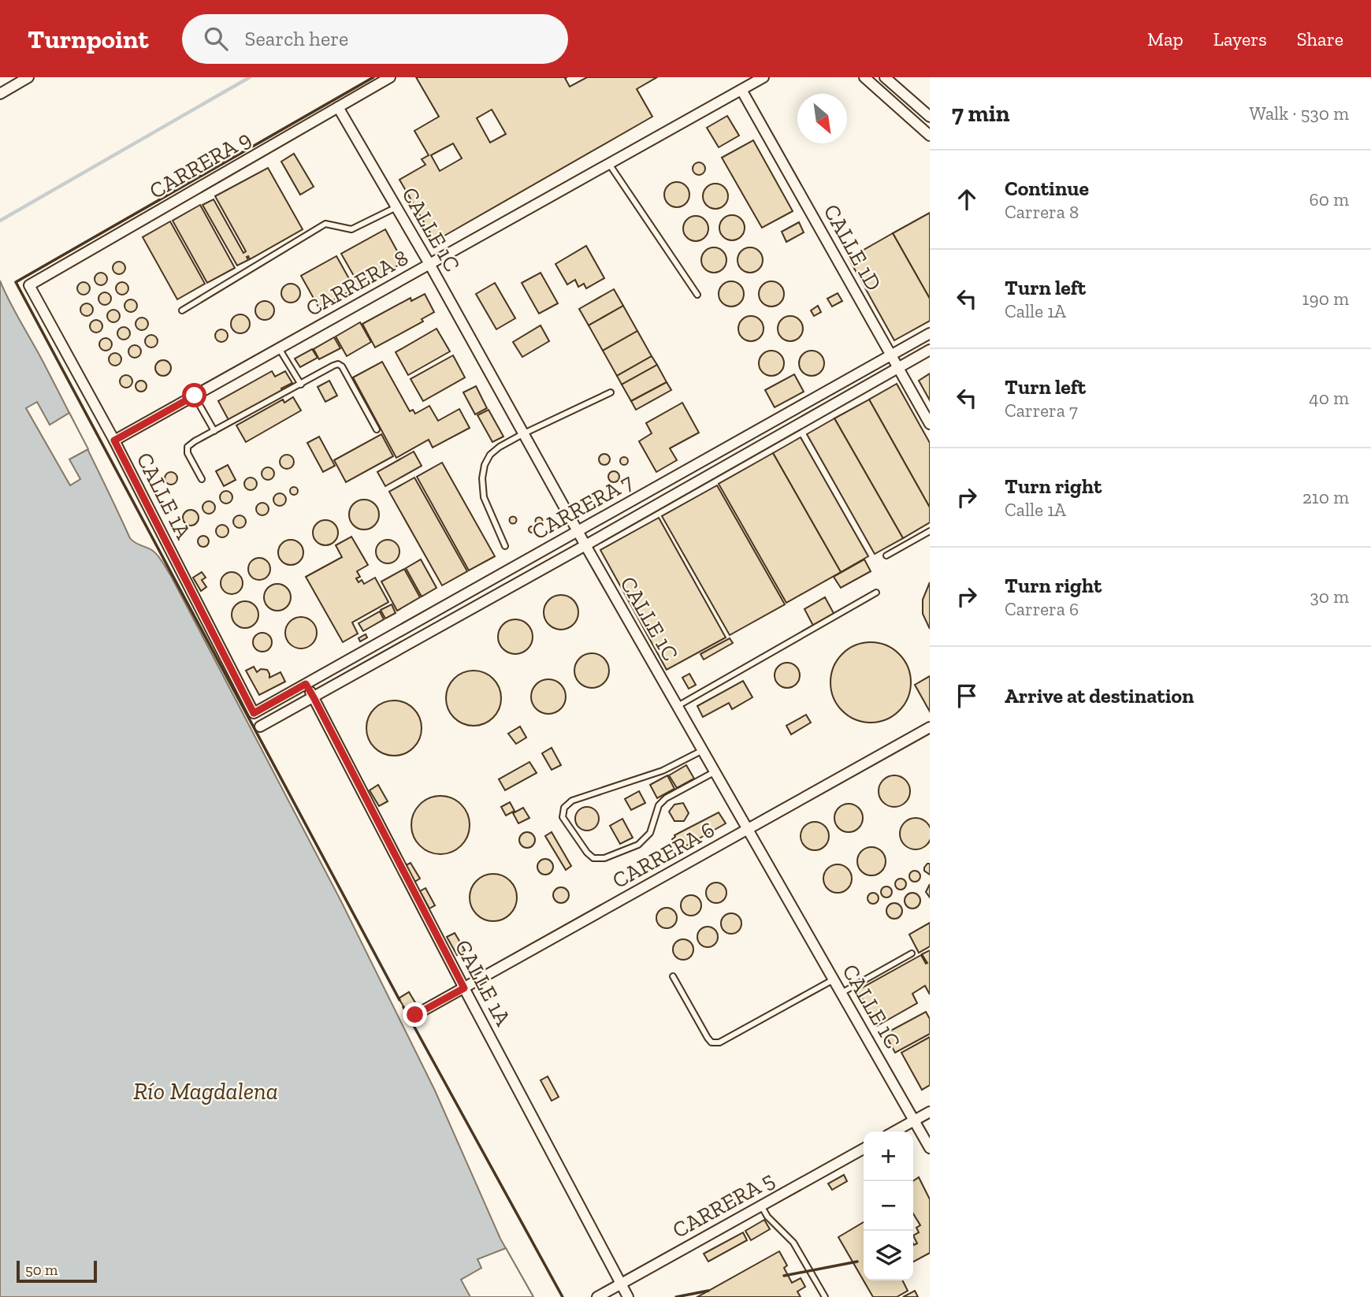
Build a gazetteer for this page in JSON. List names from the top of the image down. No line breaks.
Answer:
{"streets":{"street":["CARRERA 9","CALLE 1C","CALLE 1D","CARRERA 8","CALLE 1A","CARRERA 7","CARRERA 6","CARRERA 5"]},"crossings":[["CARRERA 9","CALLE 1C"],["CARRERA 9","CALLE 1A"],["CALLE 1C","CARRERA 8"],["CALLE 1C","CARRERA 7"],["CALLE 1C","CARRERA 6"],["CALLE 1D","CARRERA 8"],["CALLE 1D","CARRERA 7"],["CARRERA 8","CALLE 1A"],["CALLE 1A","CARRERA 7"],["CALLE 1A","CARRERA 6"],["CALLE 1A","CARRERA 5"]],"water":["Río Magdalena"],"scale_bar":"50 m","north":"bottom right","page":{"header":"Turnpoint","search":"Search here","nav":["Map","Layers","Share"],"heading":["7 min","Walk · 530 m"],"list":[["Continue","Carrera 8","60 m"],["Turn left","Calle 1A","190 m"],["Turn left","Carrera 7","40 m"],["Turn right","Calle 1A","210 m"],["Turn right","Carrera 6","30 m"],"Arrive at destination"],"map_buttons":["+","−"],"scale":"50 m"}}
